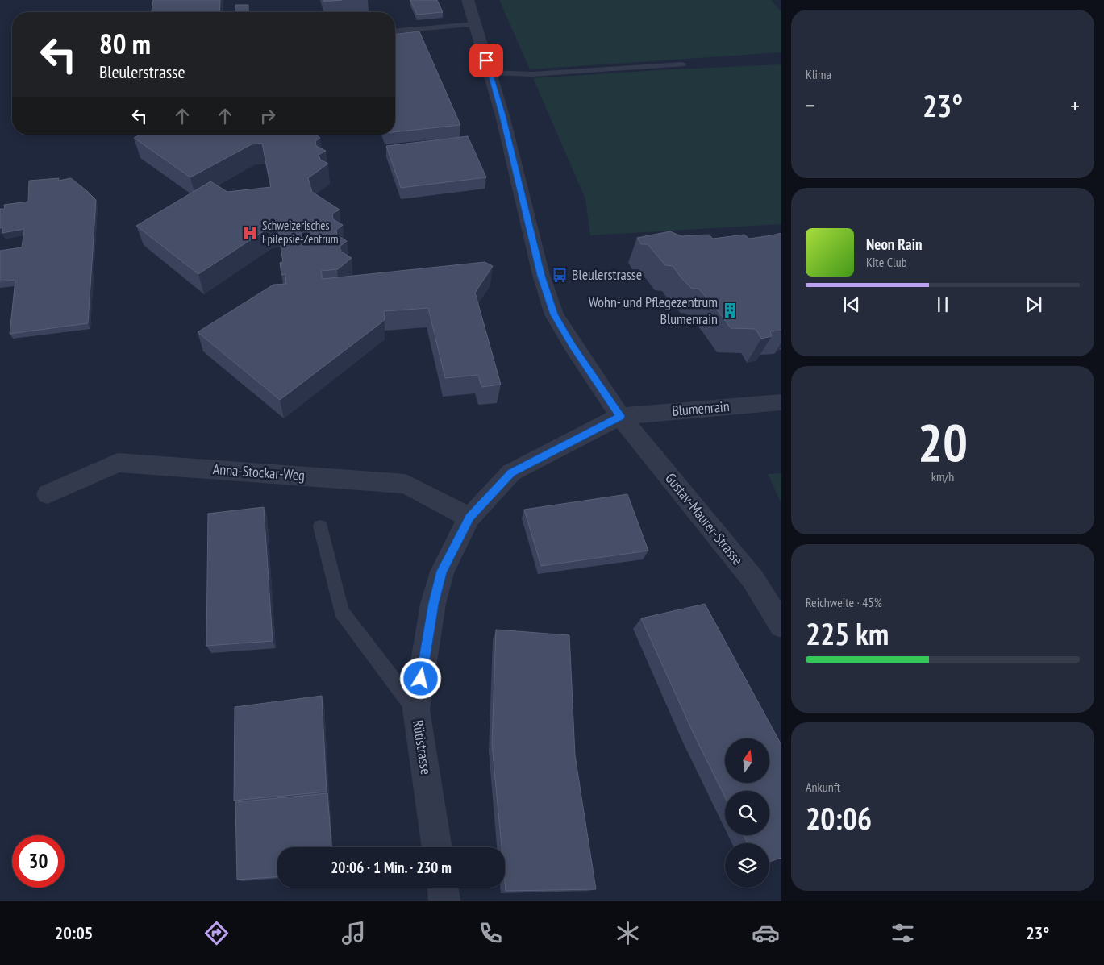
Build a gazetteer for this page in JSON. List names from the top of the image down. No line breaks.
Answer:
{"streets":{"street":["Blumenrain","Anna-Stockar-Weg","Gustav-Maurer-Strasse","Rütistrasse"]},"crossings":[["Blumenrain","Gustav-Maurer-Strasse"],["Blumenrain","Rütistrasse"],["Anna-Stockar-Weg","Rütistrasse"],["Gustav-Maurer-Strasse","Rütistrasse"]],"places":{"hospital":["Schweizerisches Epilepsie-Zentrum"],"bus stop":["Bleulerstrasse"],"building":["Wohn- und Pflegezentrum Blumenrain"]},"north":"top","page":{"tile":["Klima",["20","km/h"],["Reichweite · 45%","225 km"],["Ankunft","20:06"]],"turn":["80 m","Bleulerstrasse"],"heat":["−","23°","+"],"song":["Neon Rain","Kite Club"],"limit":"30","trip":"20:06 · 1 Min. · 230 m","tabs":["20:05","23°"]}}
